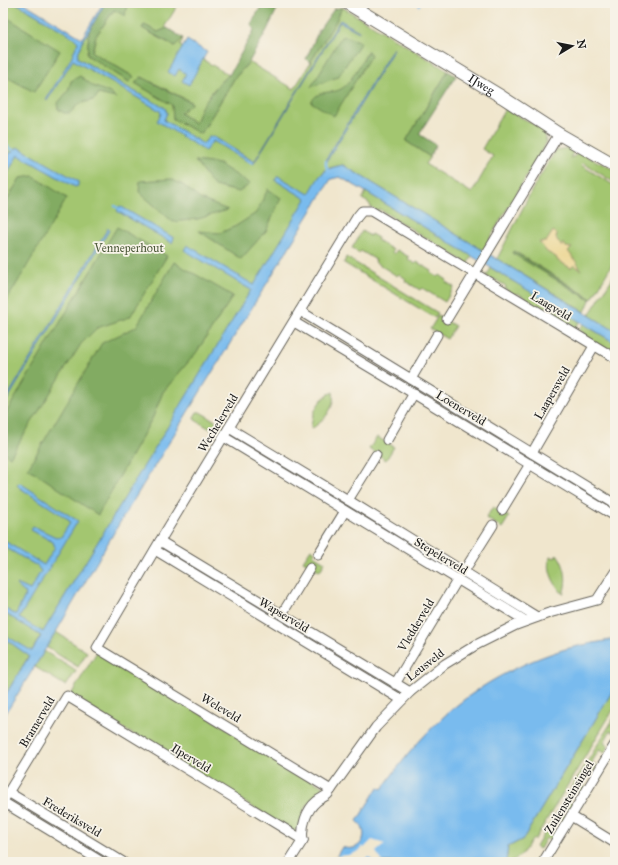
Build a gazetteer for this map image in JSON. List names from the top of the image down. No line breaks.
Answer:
{"streets":{"street":["IJweg","Laagveld","Laapersveld","Loenerveld","Wechelerveld","Stepelerveld","Wapserveld","Vledderveld","Leusveld","Weleveld","Bramerveld","Ilperveld","Zuilensteinsingel","Frederiksveld"]},"crossings":[["Laagveld","Laapersveld"],["Laagveld","Wechelerveld"],["Laapersveld","Loenerveld"],["Loenerveld","Wechelerveld"],["Wechelerveld","Stepelerveld"],["Wechelerveld","Wapserveld"],["Wechelerveld","Weleveld"],["Stepelerveld","Vledderveld"],["Stepelerveld","Leusveld"],["Wapserveld","Vledderveld"],["Wapserveld","Leusveld"],["Leusveld","Weleveld"],["Leusveld","Ilperveld"],["Bramerveld","Ilperveld"],["Bramerveld","Frederiksveld"]],"parks":["Venneperhout"],"north":"right"}
